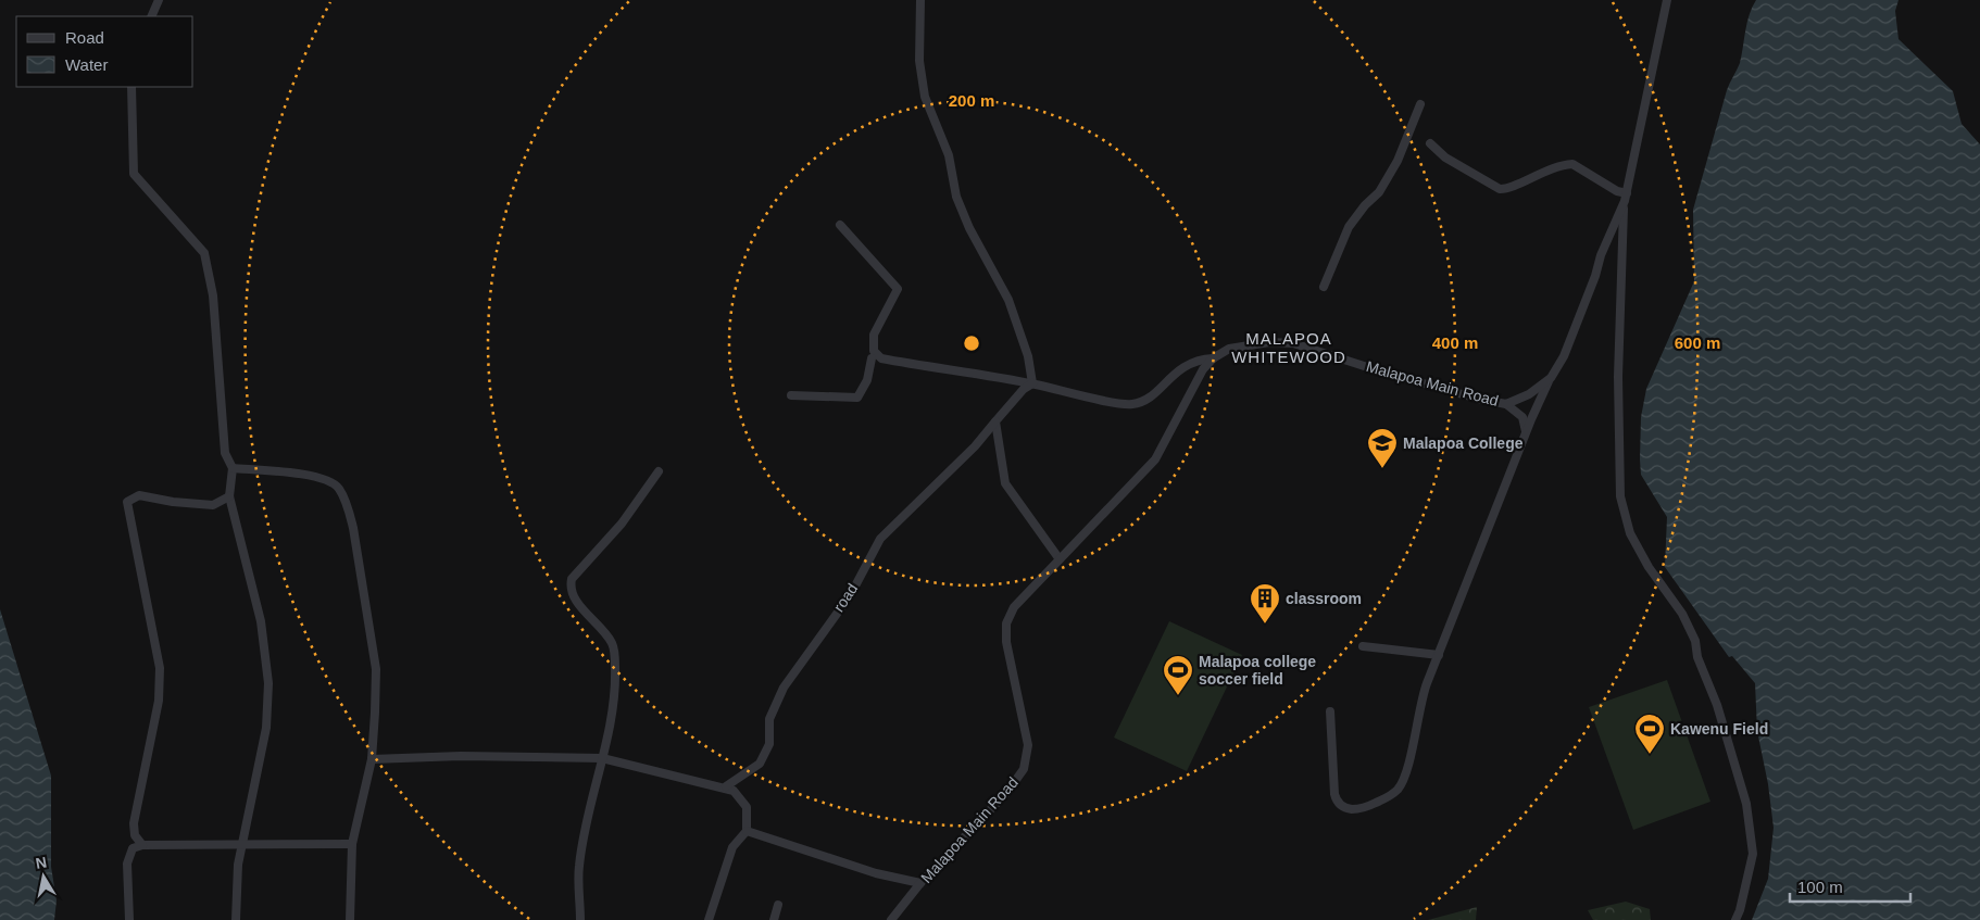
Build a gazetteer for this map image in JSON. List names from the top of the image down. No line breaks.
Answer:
{"streets":{"street":["Malapoa Main Road","road"]},"districts":["MALAPOA WHITEWOOD"],"places":{"school or university":["Malapoa College"],"building":["classroom"],"sports":["Malapoa college soccer field","Kawenu Field"]},"legend":["Road","Water"],"scale_bar":"100 m","north":"top","rings":["200 m","400 m","600 m"]}
